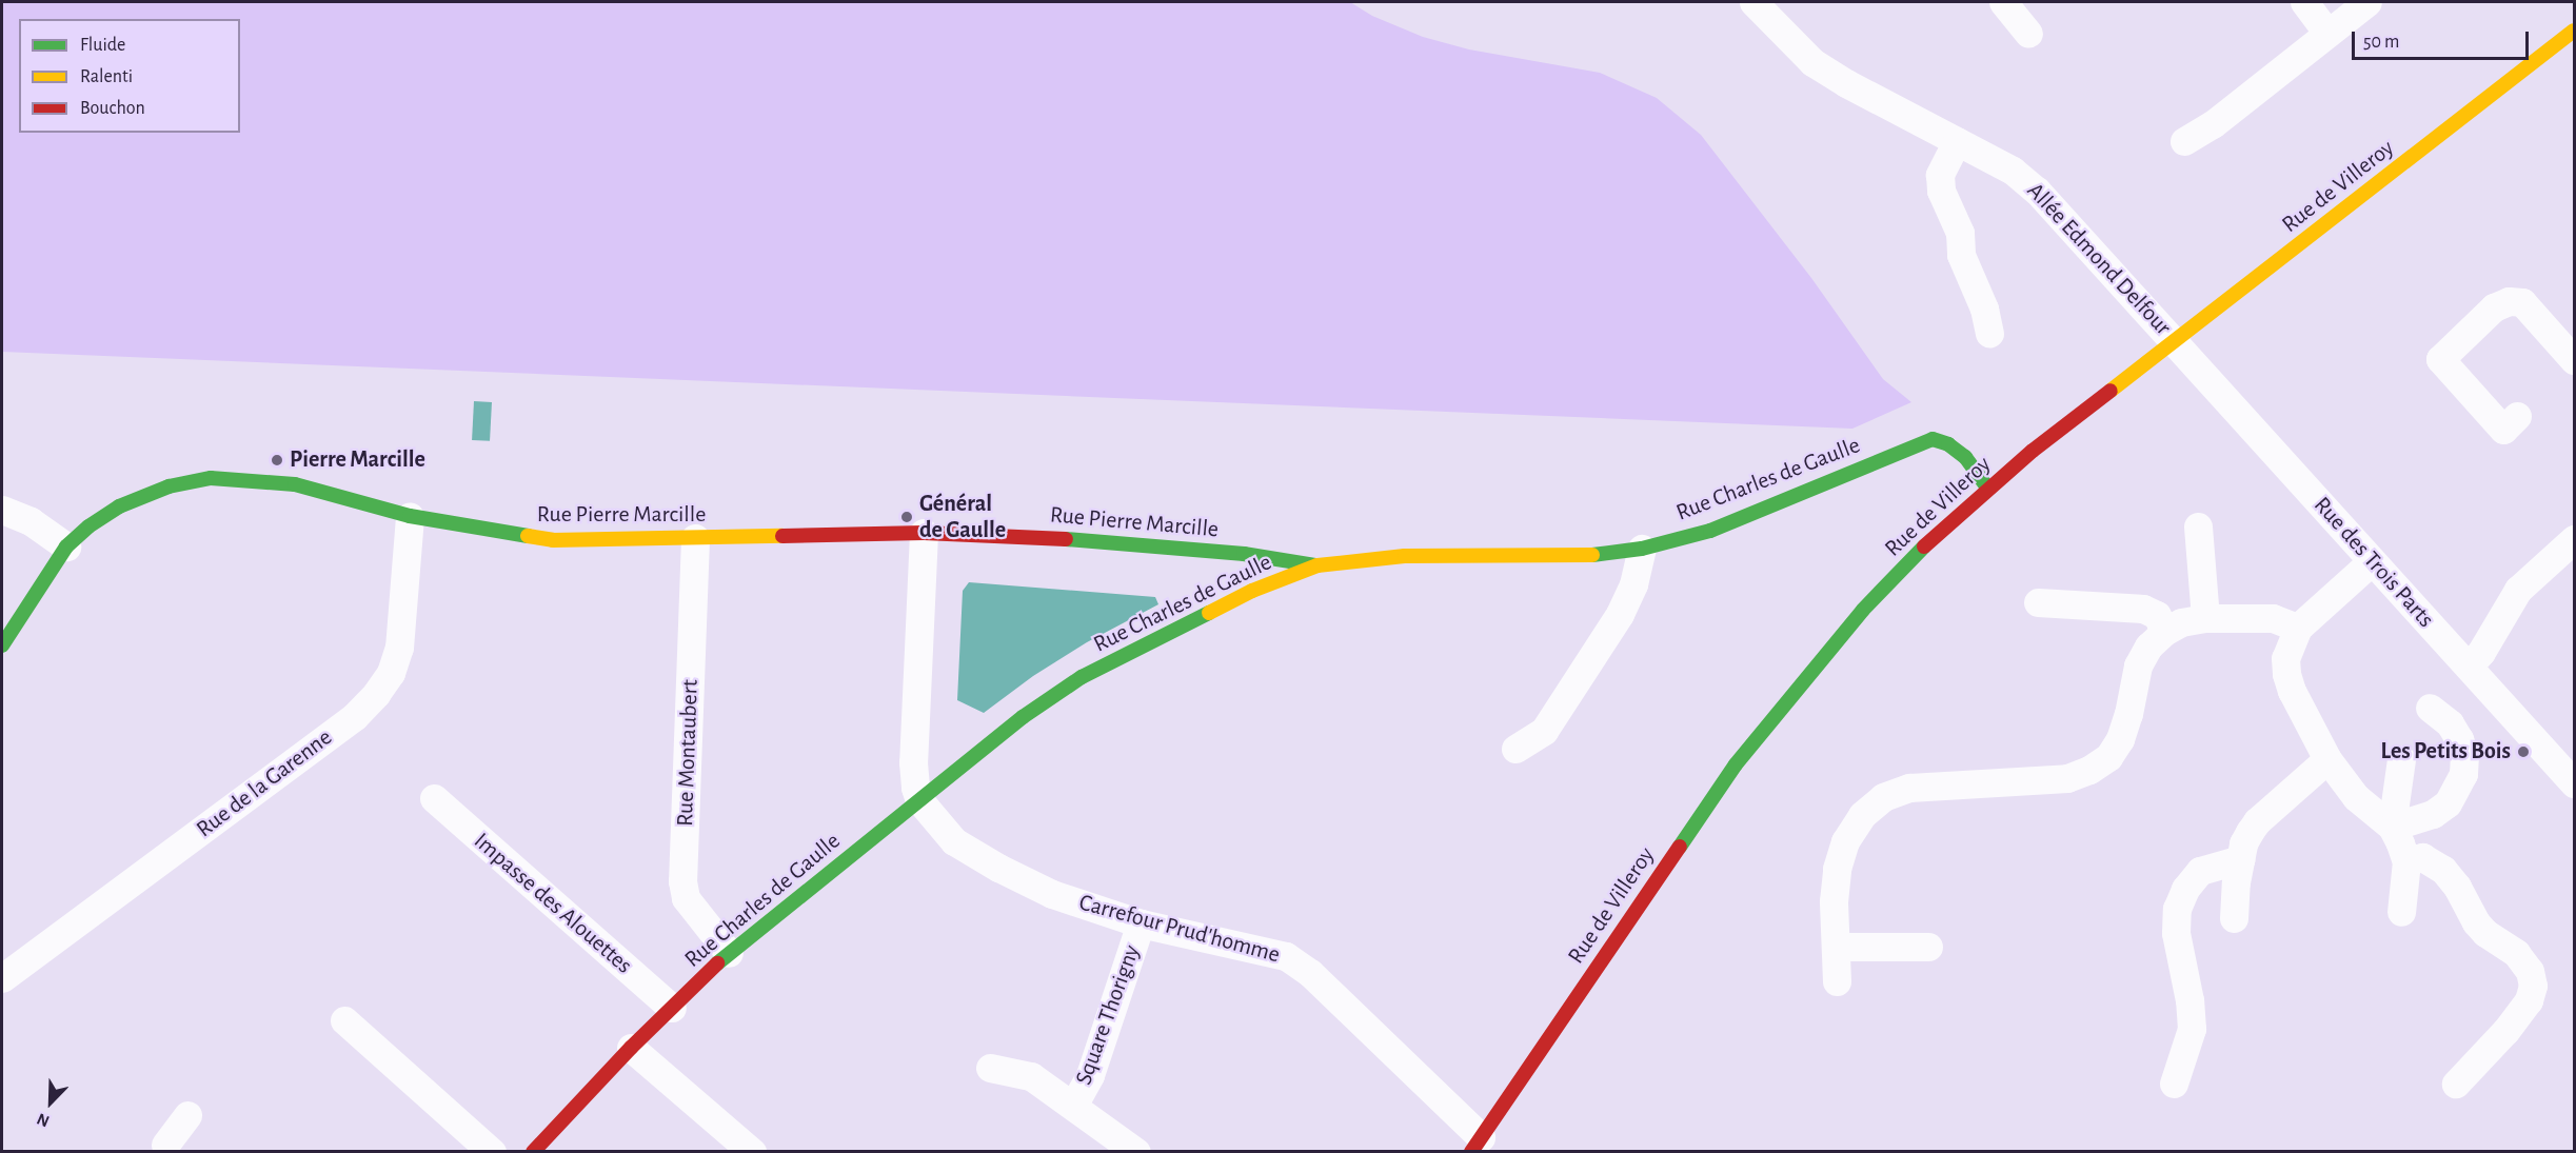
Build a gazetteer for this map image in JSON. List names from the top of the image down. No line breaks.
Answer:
{"streets":{"street":["Rue de Villeroy","Allée Edmond Delfour","Rue Charles de Gaulle","Rue Pierre Marcille","Rue des Trois Parts","Rue Montaubert","Rue de la Garenne","Impasse des Alouettes","Carrefour Prud'homme","Square Thorigny"]},"crossings":[["Rue de Villeroy","Allée Edmond Delfour"],["Rue de Villeroy","Rue Charles de Gaulle"],["Rue de Villeroy","Rue des Trois Parts"],["Rue de Villeroy","Carrefour Prud'homme"],["Allée Edmond Delfour","Rue des Trois Parts"],["Rue Charles de Gaulle","Rue Pierre Marcille"],["Rue Charles de Gaulle","Rue Montaubert"],["Rue Charles de Gaulle","Impasse des Alouettes"],["Rue Charles de Gaulle","Carrefour Prud'homme"],["Rue Pierre Marcille","Rue Montaubert"],["Rue Pierre Marcille","Rue de la Garenne"],["Carrefour Prud'homme","Square Thorigny"]],"places":["Pierre Marcille","Général de Gaulle","Les Petits Bois"],"legend":["Fluide","Ralenti","Bouchon"],"scale_bar":"50 m","north":"bottom left"}
